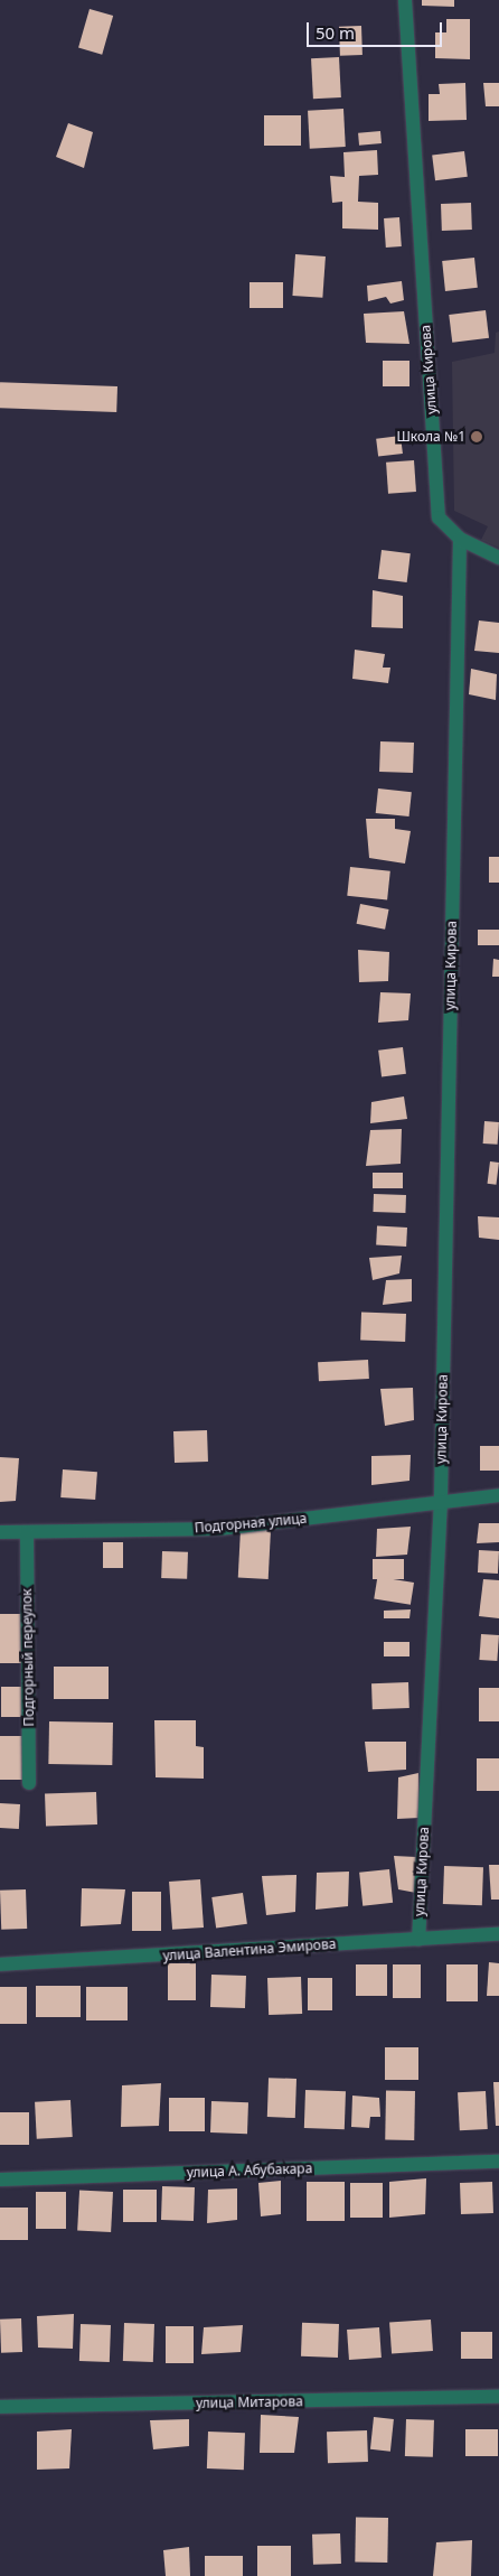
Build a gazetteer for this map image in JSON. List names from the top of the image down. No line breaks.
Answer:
{"streets":{"street":["улица Кирова","Подгорная улица","Подгорный переулок","улица Валентина Эмирова","улица А. Абубакара","улица Митарова"]},"crossings":[["улица Кирова","Подгорная улица"],["улица Кирова","улица Валентина Эмирова"],["Подгорная улица","Подгорный переулок"]],"places":["Школа №1"],"scale_bar":"50 m"}
